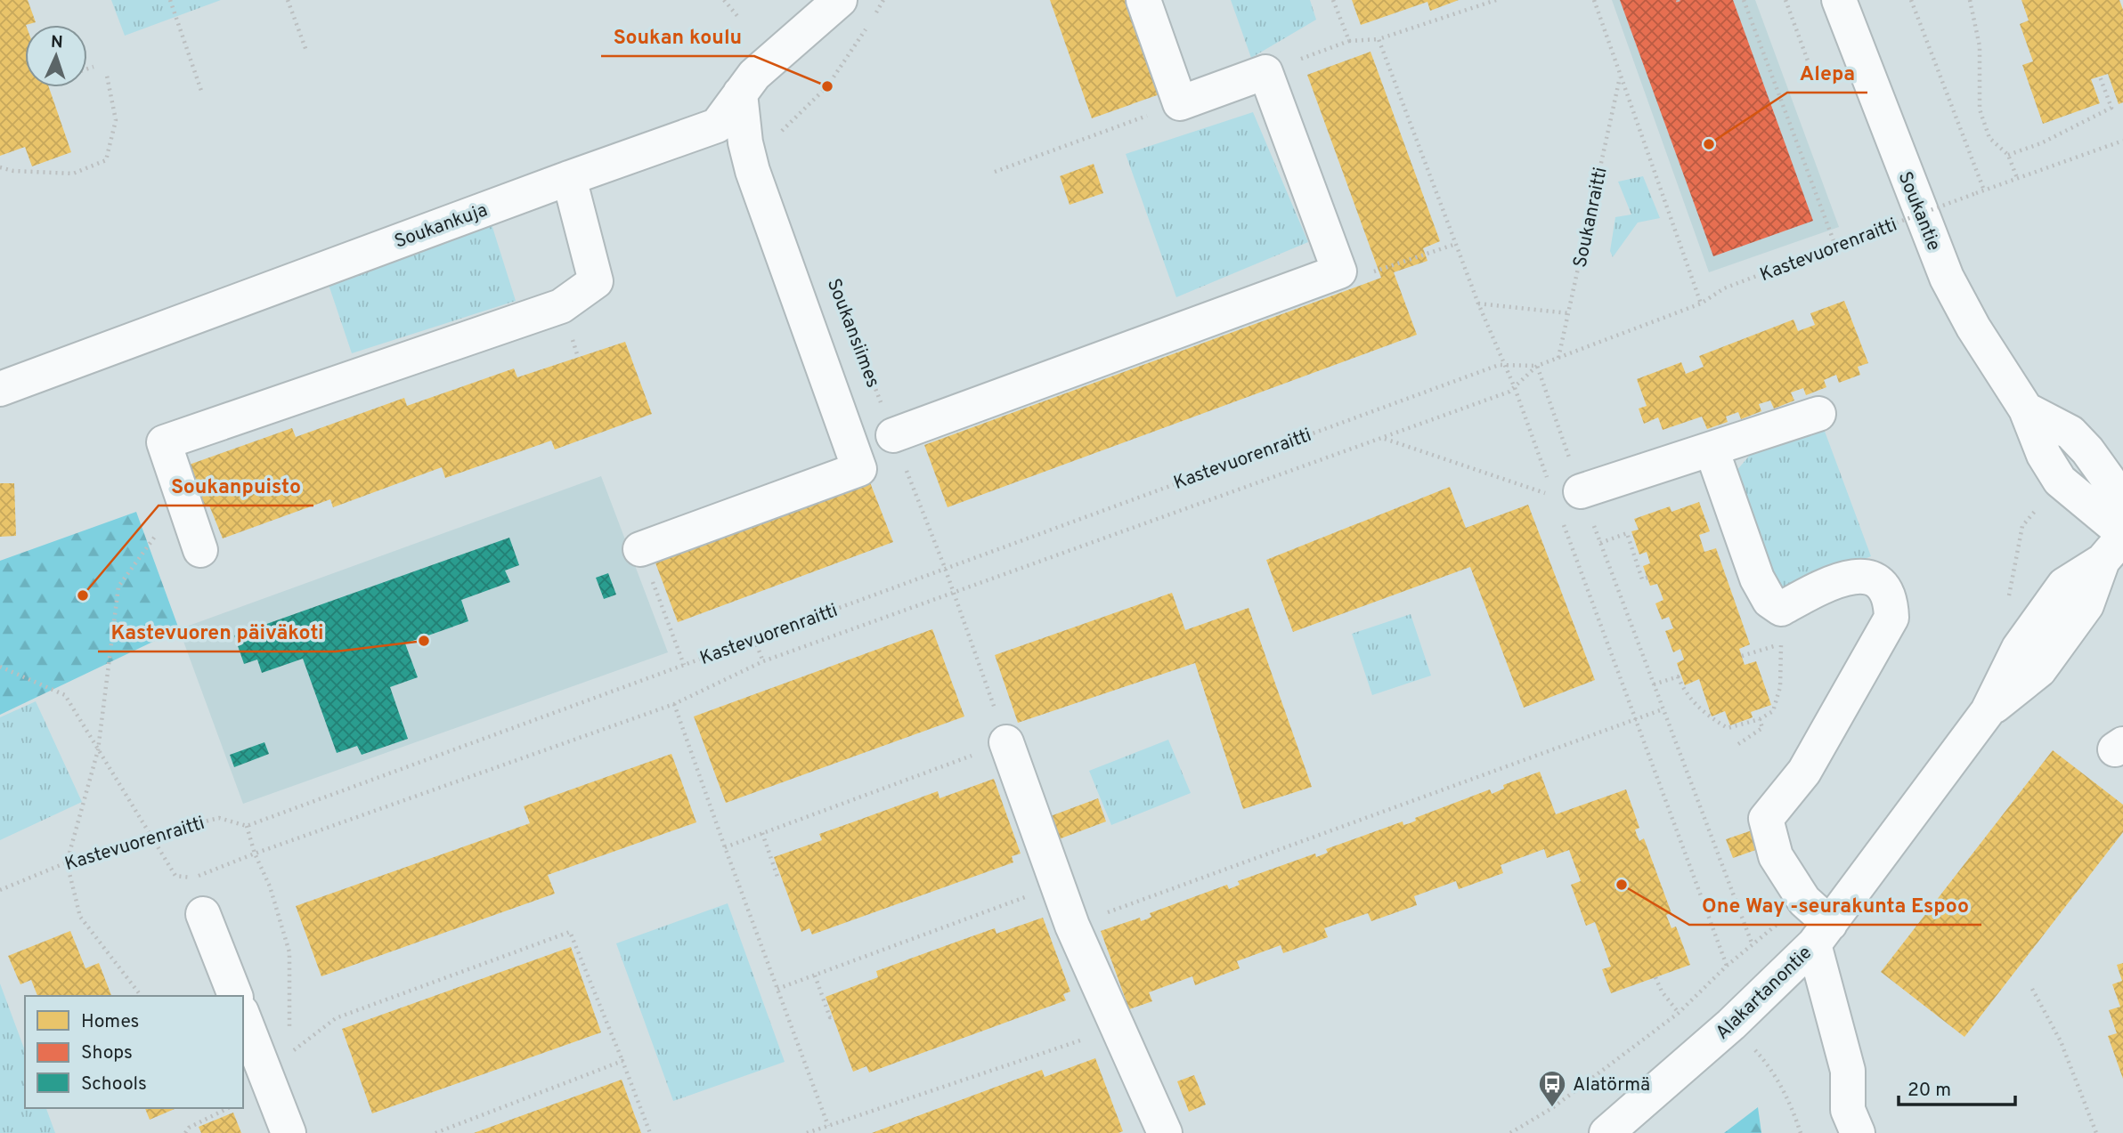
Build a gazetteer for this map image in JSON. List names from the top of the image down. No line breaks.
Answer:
{"streets":{"street":["Soukantie","Soukankuja","Alakartanontie"],"path":["Soukanraitti","Kastevuorenraitti","Soukansiimes"]},"crossings":[["Soukantie","Alakartanontie"],["Soukanraitti","Kastevuorenraitti"],["Kastevuorenraitti","Soukansiimes"]],"places":{"other":["Soukan koulu","Alepa","Soukanpuisto","Kastevuoren päiväkoti","One Way -seurakunta Espoo"],"bus stop":["Alatörmä"]},"legend":["Homes","Shops","Schools"],"scale_bar":"20 m","north":"top"}
